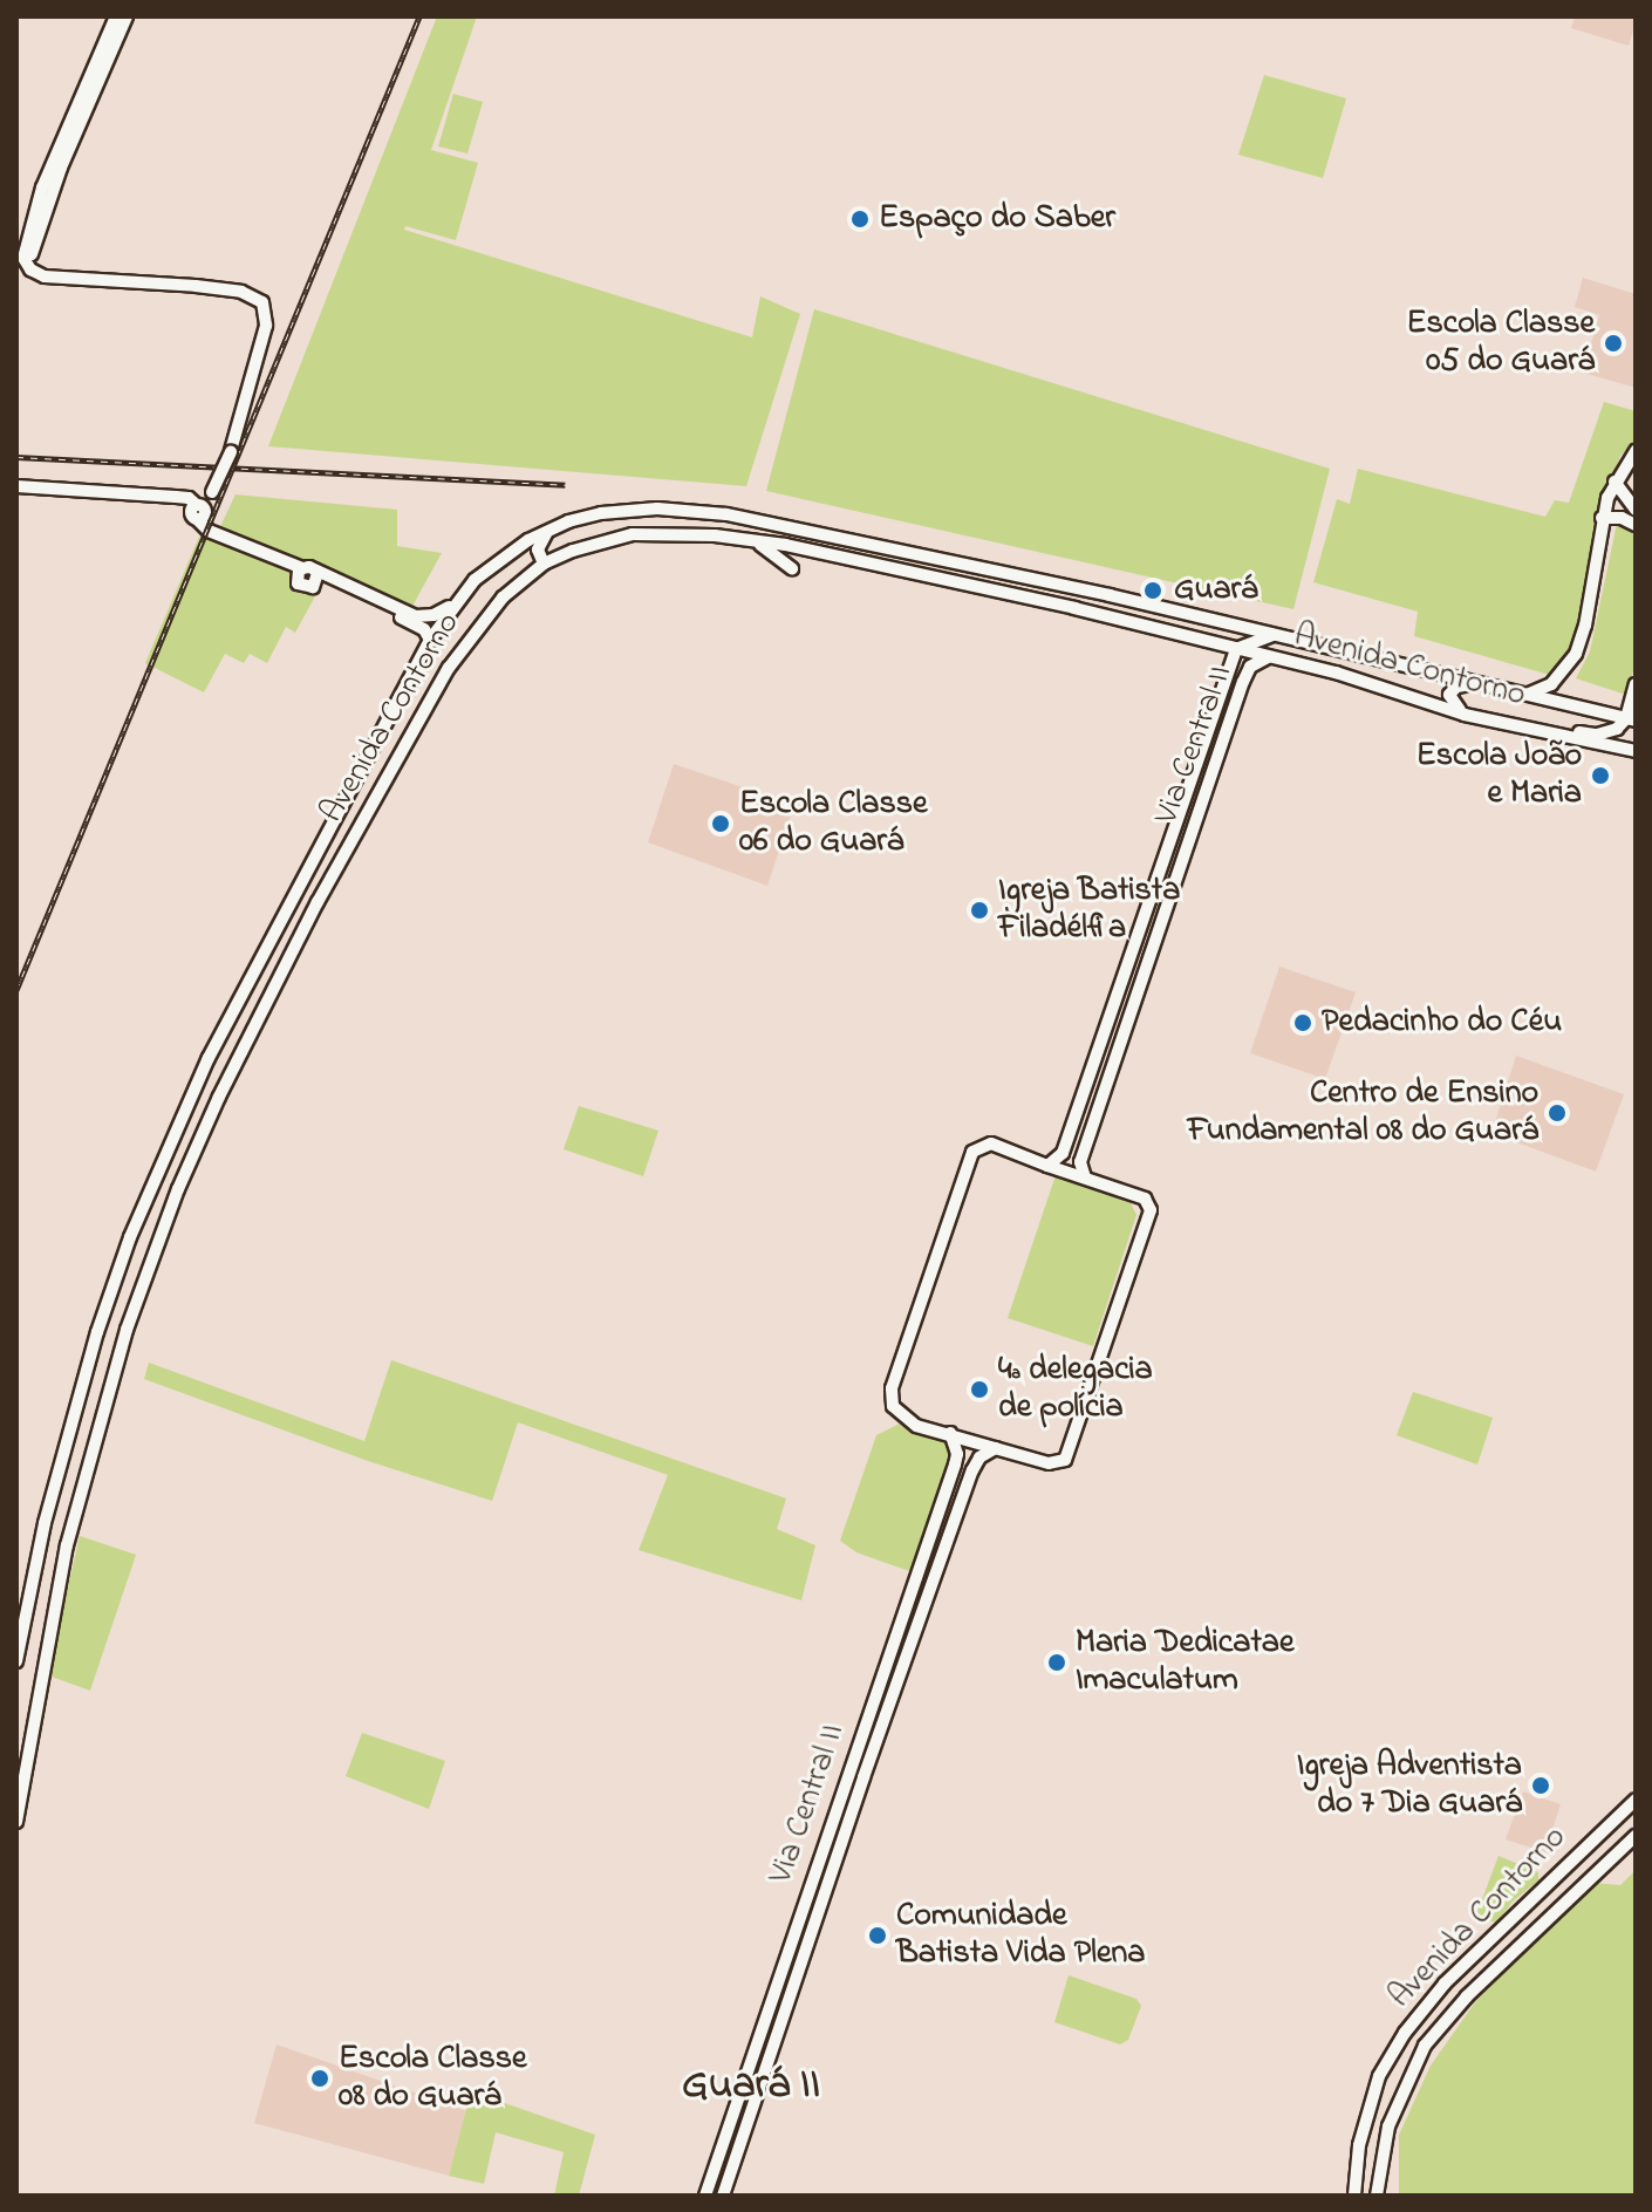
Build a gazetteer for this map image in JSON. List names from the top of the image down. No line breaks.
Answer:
{"streets":{"main road":["Avenida Contorno","Via Central II"]},"crossings":[["Avenida Contorno","Via Central II"]],"districts":["Guará II"],"places":["Espaço do Saber","Escola Classe 05 do Guará","Guará","Escola João e Maria","Escola Classe 06 do Guará","Igreja Batista Filadélfia","Pedacinho do Céu","Centro de Ensino Fundamental 08 do Guará","4ª delegacia de polícia","Maria Dedicatae Imaculatum","Igreja Adventista do 7 Dia Guará","Comunidade Batista Vida Plena","Escola Classe 08 do Guará"]}
